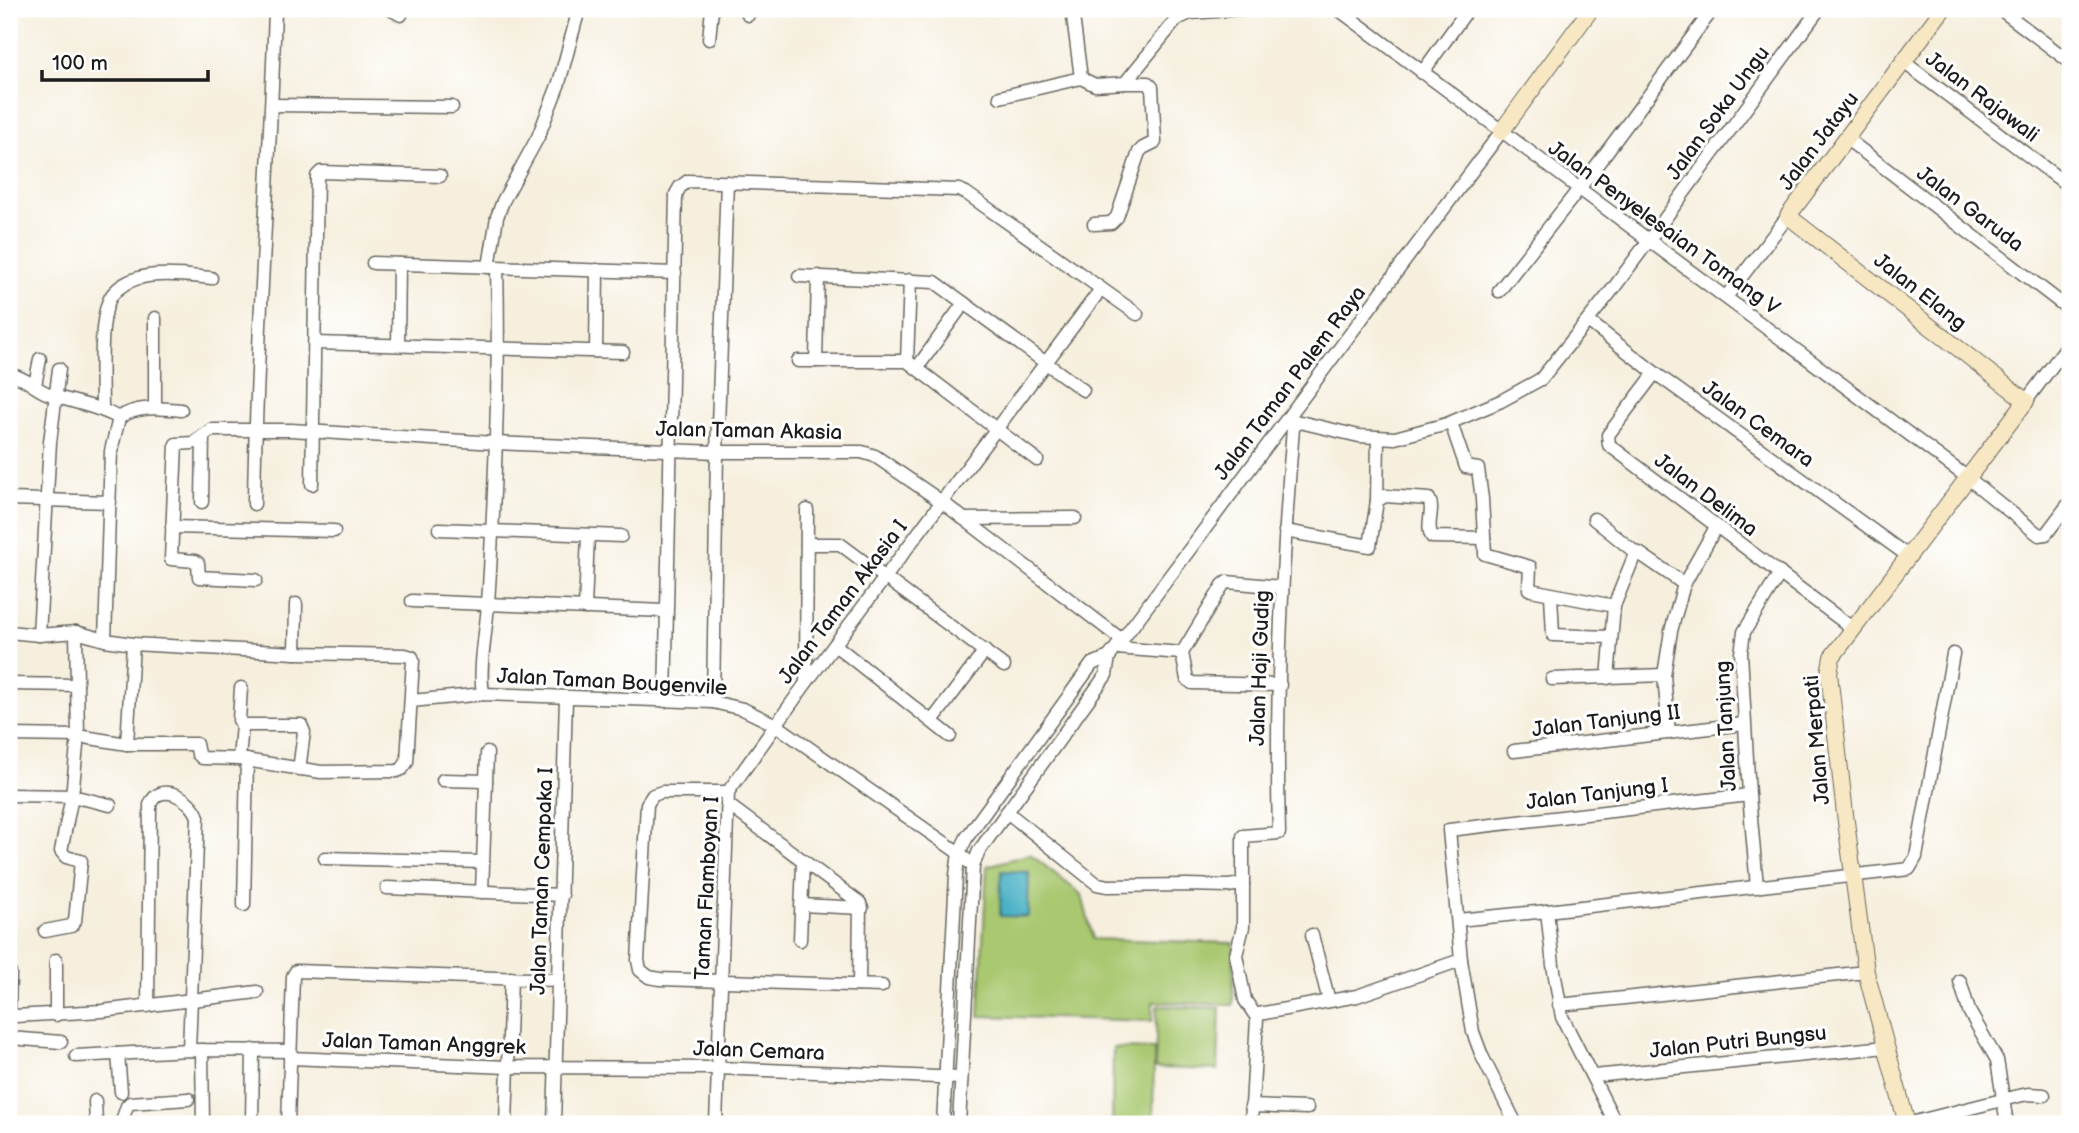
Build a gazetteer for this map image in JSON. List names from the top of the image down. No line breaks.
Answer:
{"streets":{"street":["Jalan Rajawali","Jalan Soka Ungu","Jalan Jatayu","Jalan Garuda","Jalan Penyelesaian Tomang V","Jalan Elang","Jalan Taman Palem Raya","Jalan Cemara","Jalan Taman Akasia","Jalan Delima","Jalan Taman Akasia I","Jalan Haji Gudig","Jalan Taman Bougenvile","Jalan Tanjung II","Jalan Tanjung","Jalan Merpati","Jalan Tanjung I","Jalan Taman Cempaka I","Taman Flamboyan I","Jalan Putri Bungsu","Jalan Taman Anggrek"]},"crossings":[["Jalan Rajawali","Jalan Jatayu"],["Jalan Soka Ungu","Jalan Penyelesaian Tomang V"],["Jalan Soka Ungu","Jalan Cemara"],["Jalan Jatayu","Jalan Garuda"],["Jalan Jatayu","Jalan Penyelesaian Tomang V"],["Jalan Jatayu","Jalan Elang"],["Jalan Penyelesaian Tomang V","Jalan Taman Palem Raya"],["Jalan Penyelesaian Tomang V","Jalan Merpati"],["Jalan Elang","Jalan Merpati"],["Jalan Taman Palem Raya","Jalan Cemara"],["Jalan Taman Palem Raya","Jalan Taman Akasia"],["Jalan Taman Palem Raya","Jalan Haji Gudig"],["Jalan Taman Palem Raya","Jalan Taman Bougenvile"],["Jalan Cemara","Jalan Delima"],["Jalan Cemara","Jalan Merpati"],["Jalan Cemara","Jalan Taman Cempaka I"],["Jalan Cemara","Taman Flamboyan I"],["Jalan Cemara","Jalan Taman Anggrek"],["Jalan Taman Akasia","Jalan Taman Akasia I"],["Jalan Delima","Jalan Tanjung"],["Jalan Delima","Jalan Merpati"],["Jalan Taman Akasia I","Jalan Taman Bougenvile"],["Jalan Taman Akasia I","Taman Flamboyan I"],["Jalan Taman Bougenvile","Jalan Taman Cempaka I"],["Jalan Taman Bougenvile","Taman Flamboyan I"],["Jalan Tanjung II","Jalan Tanjung"],["Jalan Tanjung","Jalan Tanjung I"],["Jalan Merpati","Jalan Putri Bungsu"],["Jalan Taman Cempaka I","Jalan Taman Anggrek"]],"scale_bar":"100 m"}
